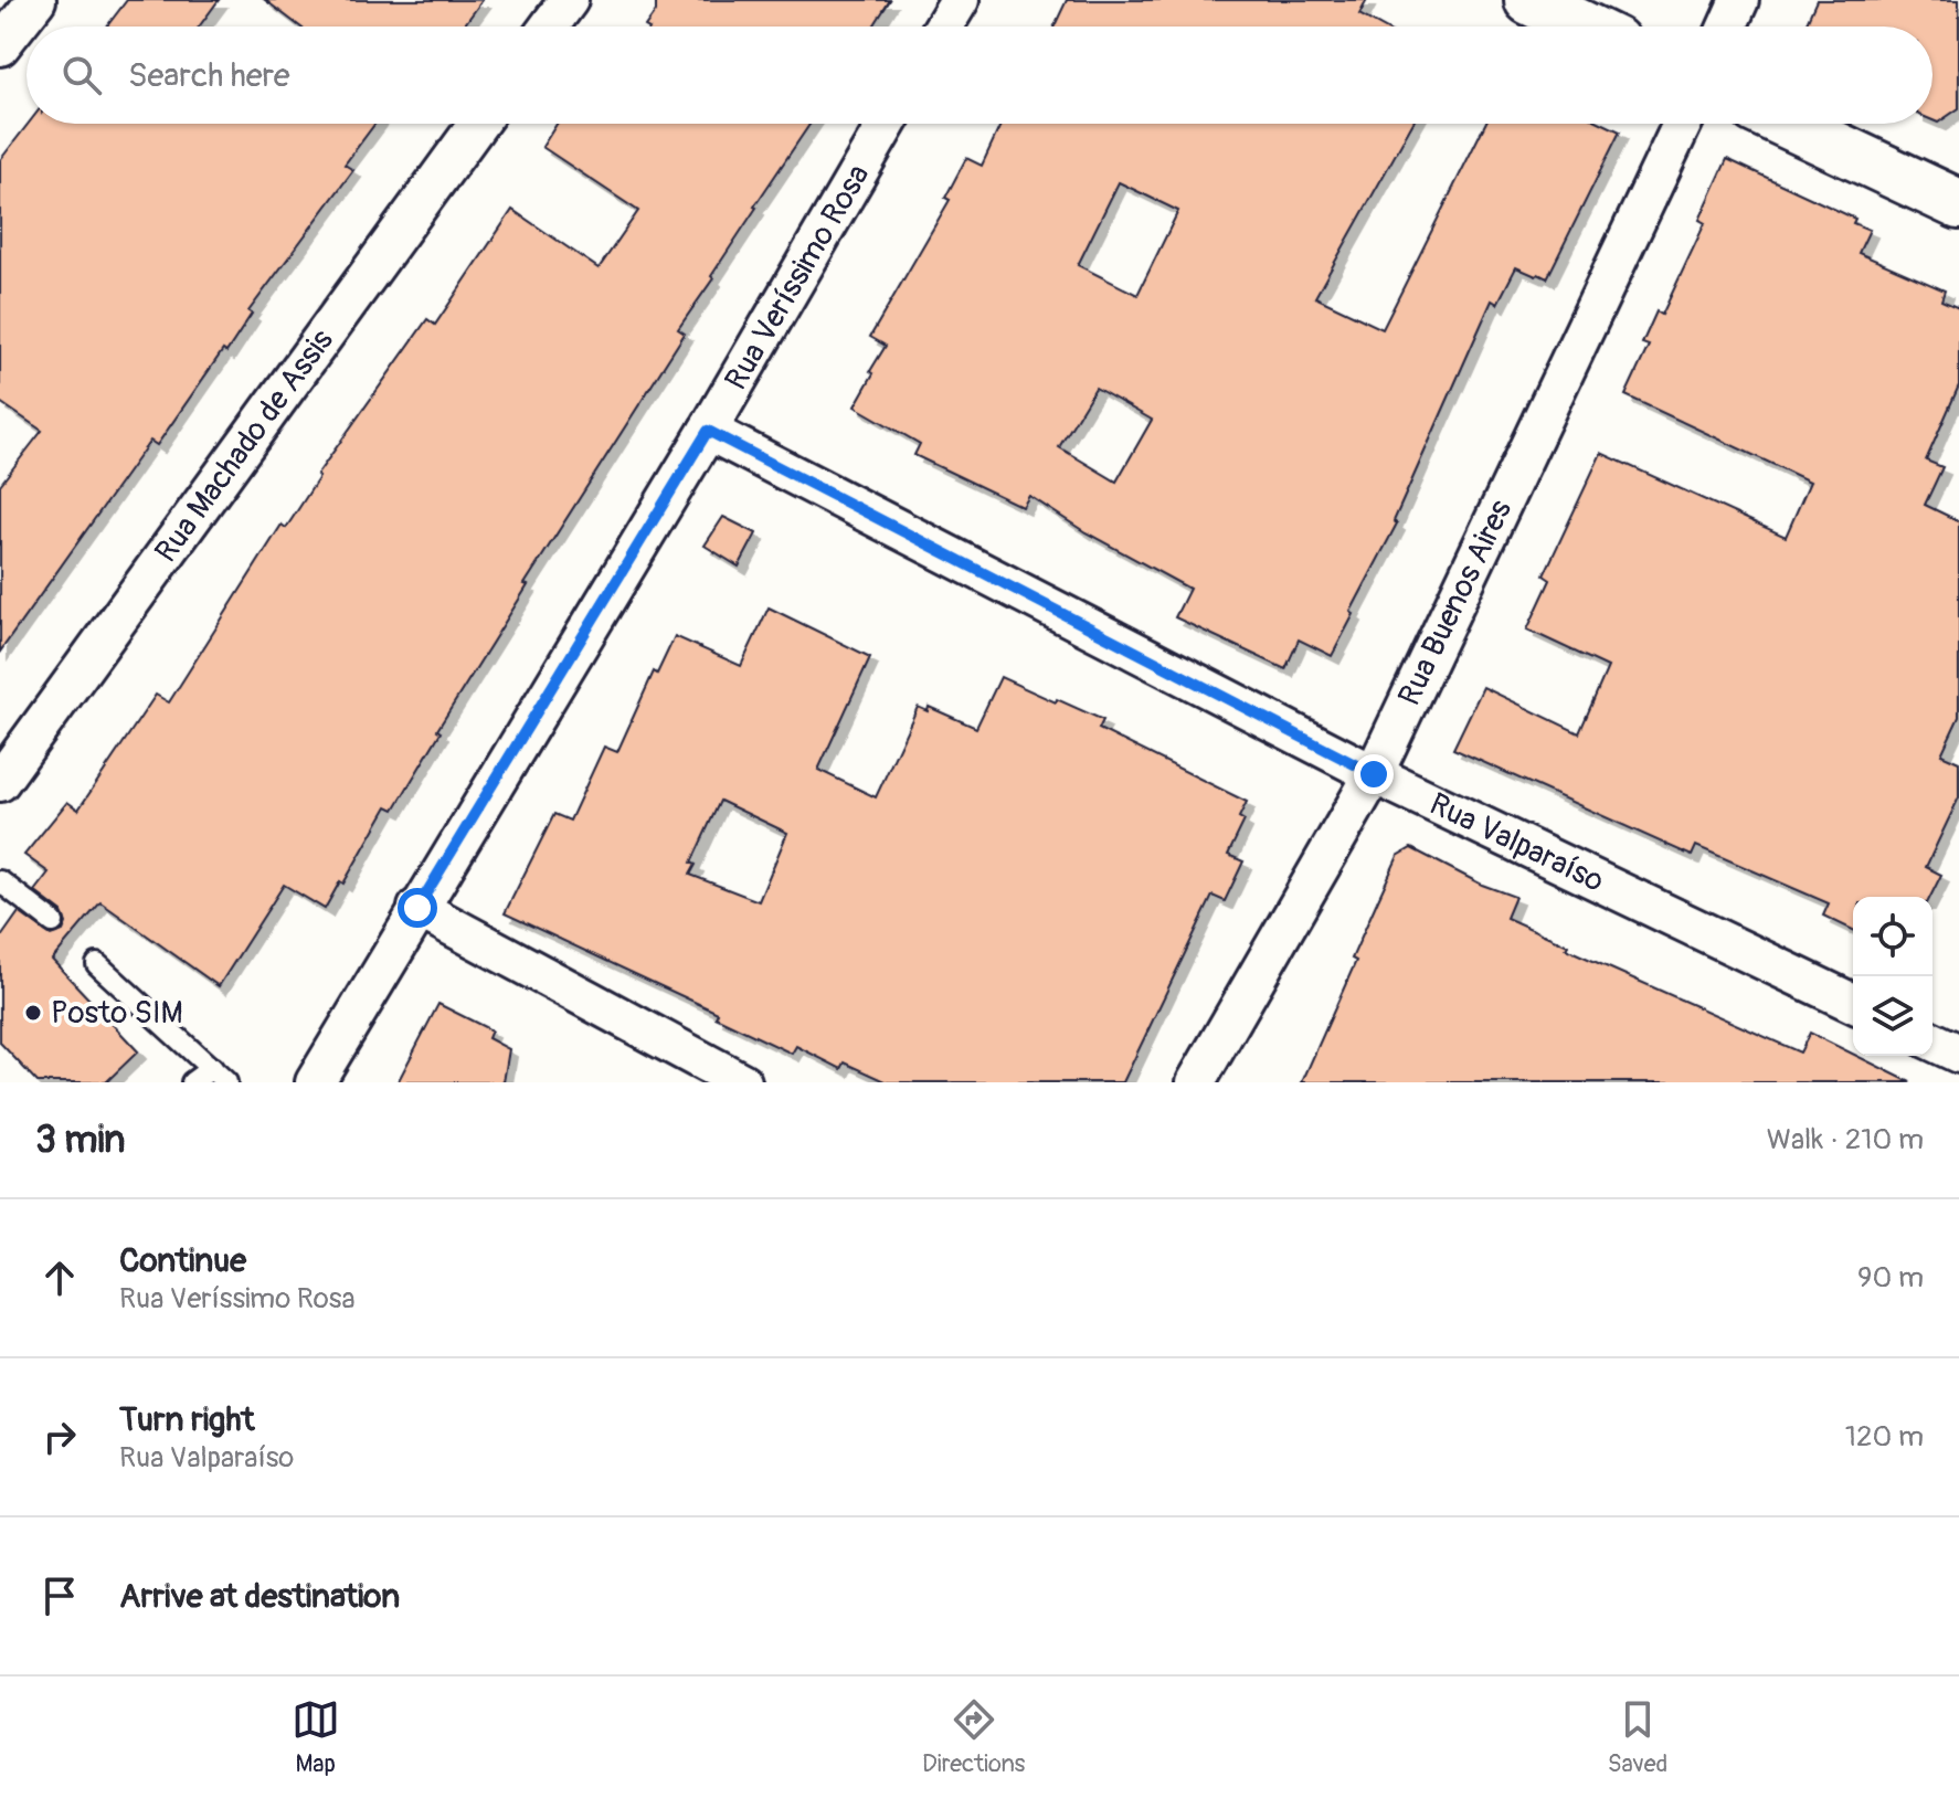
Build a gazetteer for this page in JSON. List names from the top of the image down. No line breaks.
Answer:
{"streets":{"street":["Rua Veríssimo Rosa","Rua Machado de Assis","Rua Buenos Aires","Rua Valparaíso"]},"crossings":[["Rua Veríssimo Rosa","Rua Valparaíso"],["Rua Buenos Aires","Rua Valparaíso"]],"places":["Posto SIM"],"page":{"search":"Search here","heading":["3 min","Walk · 210 m"],"list":[["Continue","Rua Veríssimo Rosa","90 m"],["Turn right","Rua Valparaíso","120 m"],"Arrive at destination"],"nav":["Map","Directions","Saved"]}}
